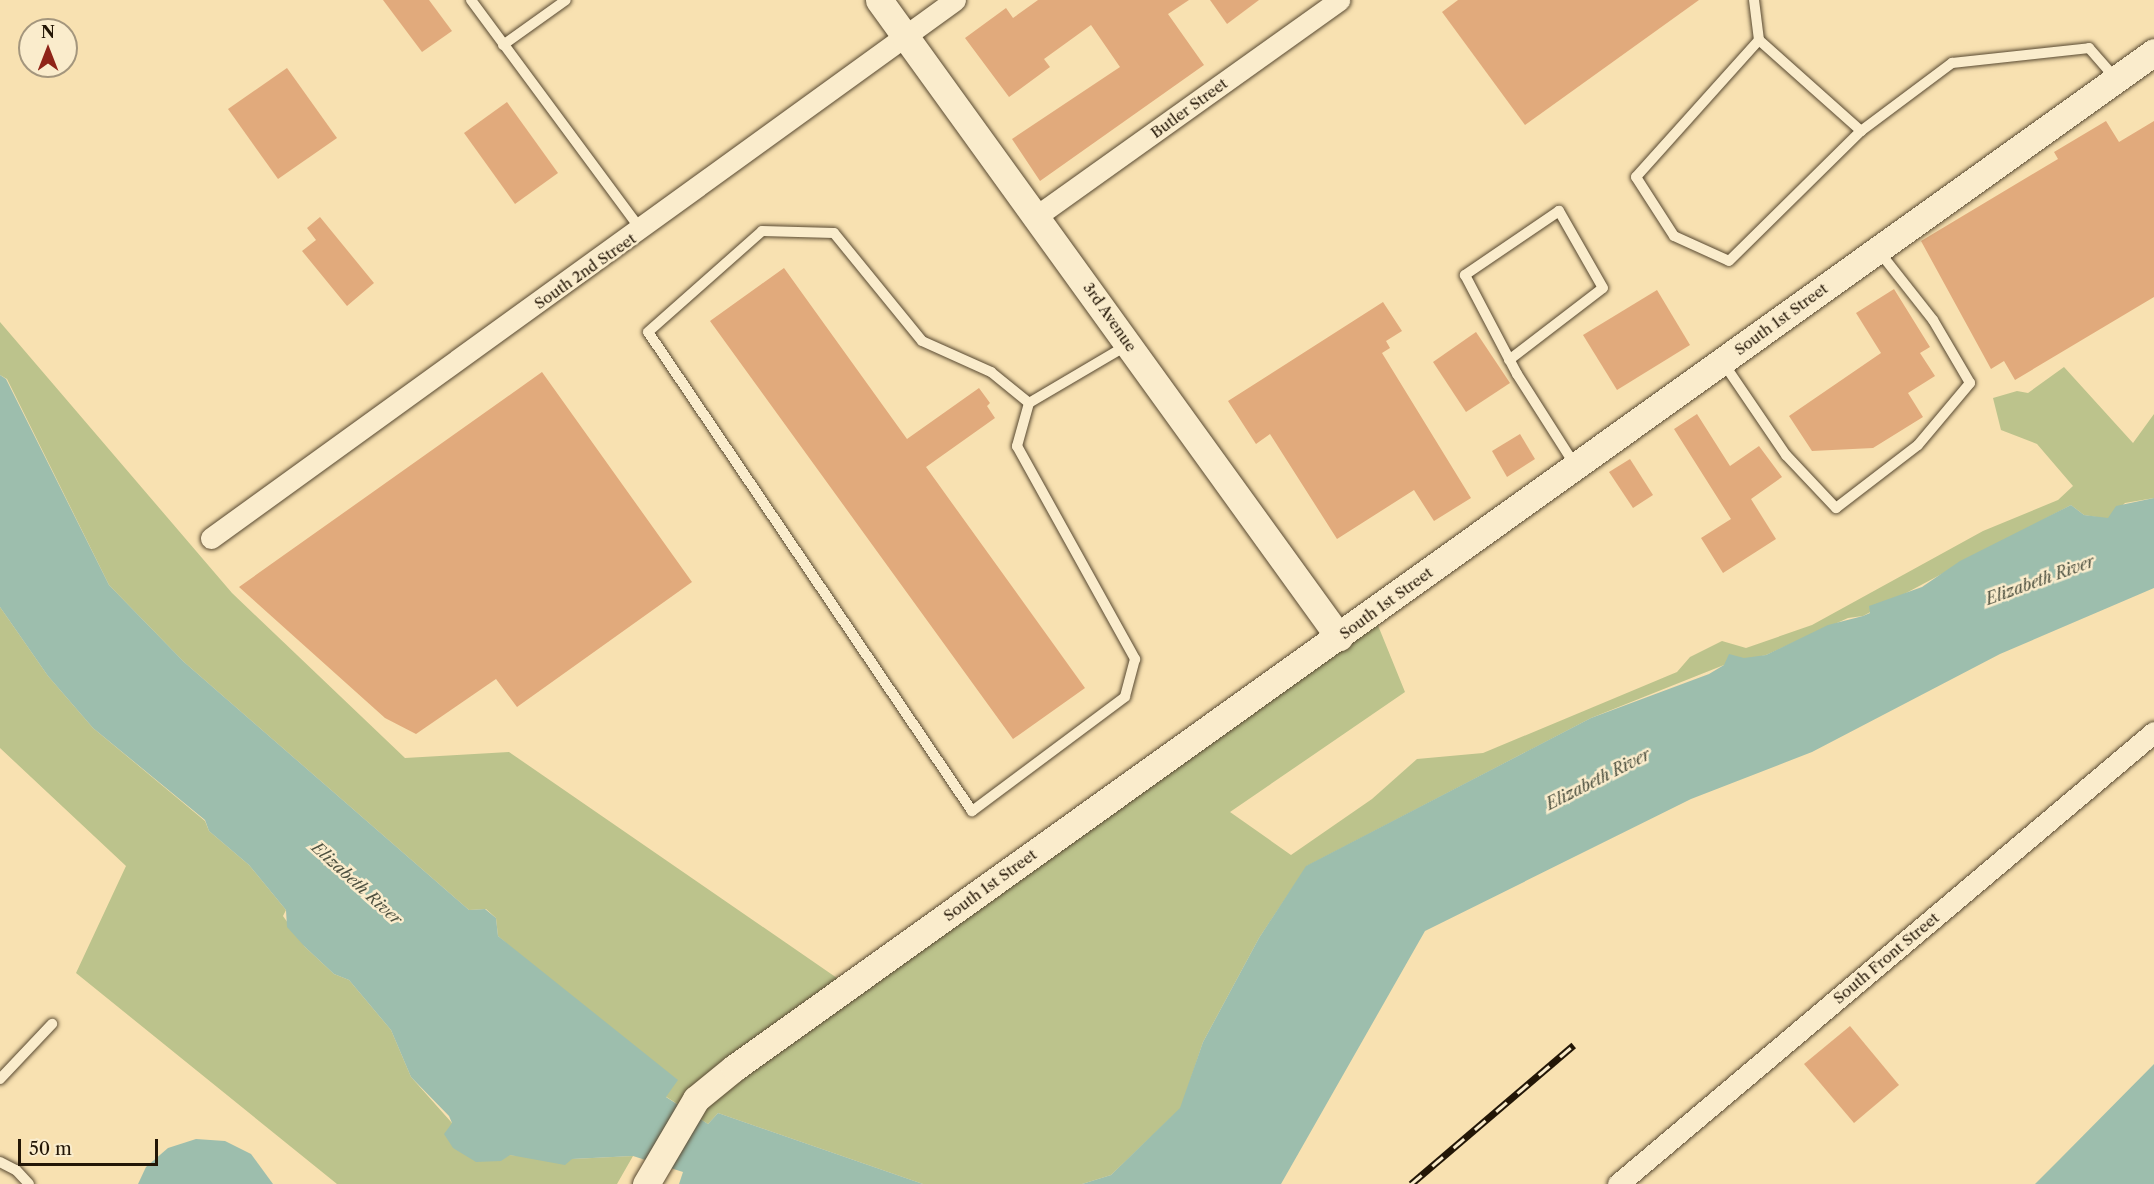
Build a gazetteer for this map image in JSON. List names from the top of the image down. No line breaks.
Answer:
{"streets":{"street":["Butler Street","South 2nd Street","3rd Avenue","South 1st Street","South Front Street"]},"crossings":[["Butler Street","3rd Avenue"],["South 2nd Street","3rd Avenue"],["3rd Avenue","South 1st Street"]],"water":["Elizabeth River"],"scale_bar":"50 m","north":"top"}
